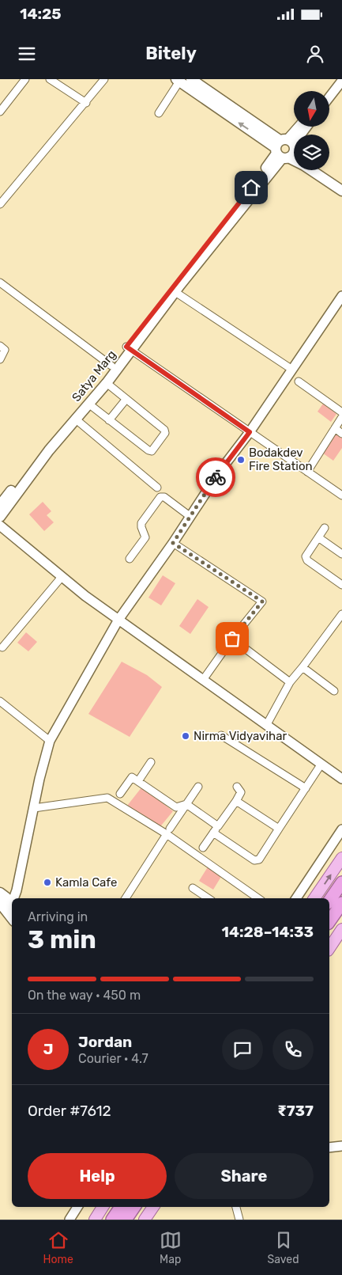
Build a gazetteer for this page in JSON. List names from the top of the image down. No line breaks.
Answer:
{"streets":{"main road":["Satya Marg"]},"places":["Bodakdev Fire Station","Nirma Vidyavihar","Kamla Cafe"],"north":"bottom","page":{"status":"14:25","header":"Bitely","heading":["3 min","Arriving in","14:28–14:33"],"panel":["Jordan","Courier · 4.7","Order #7612","₹737"],"bar":"On the way · 450 m","round":"J","buttons":["Help","Share"],"tabs":["Home","Map","Saved"]}}
